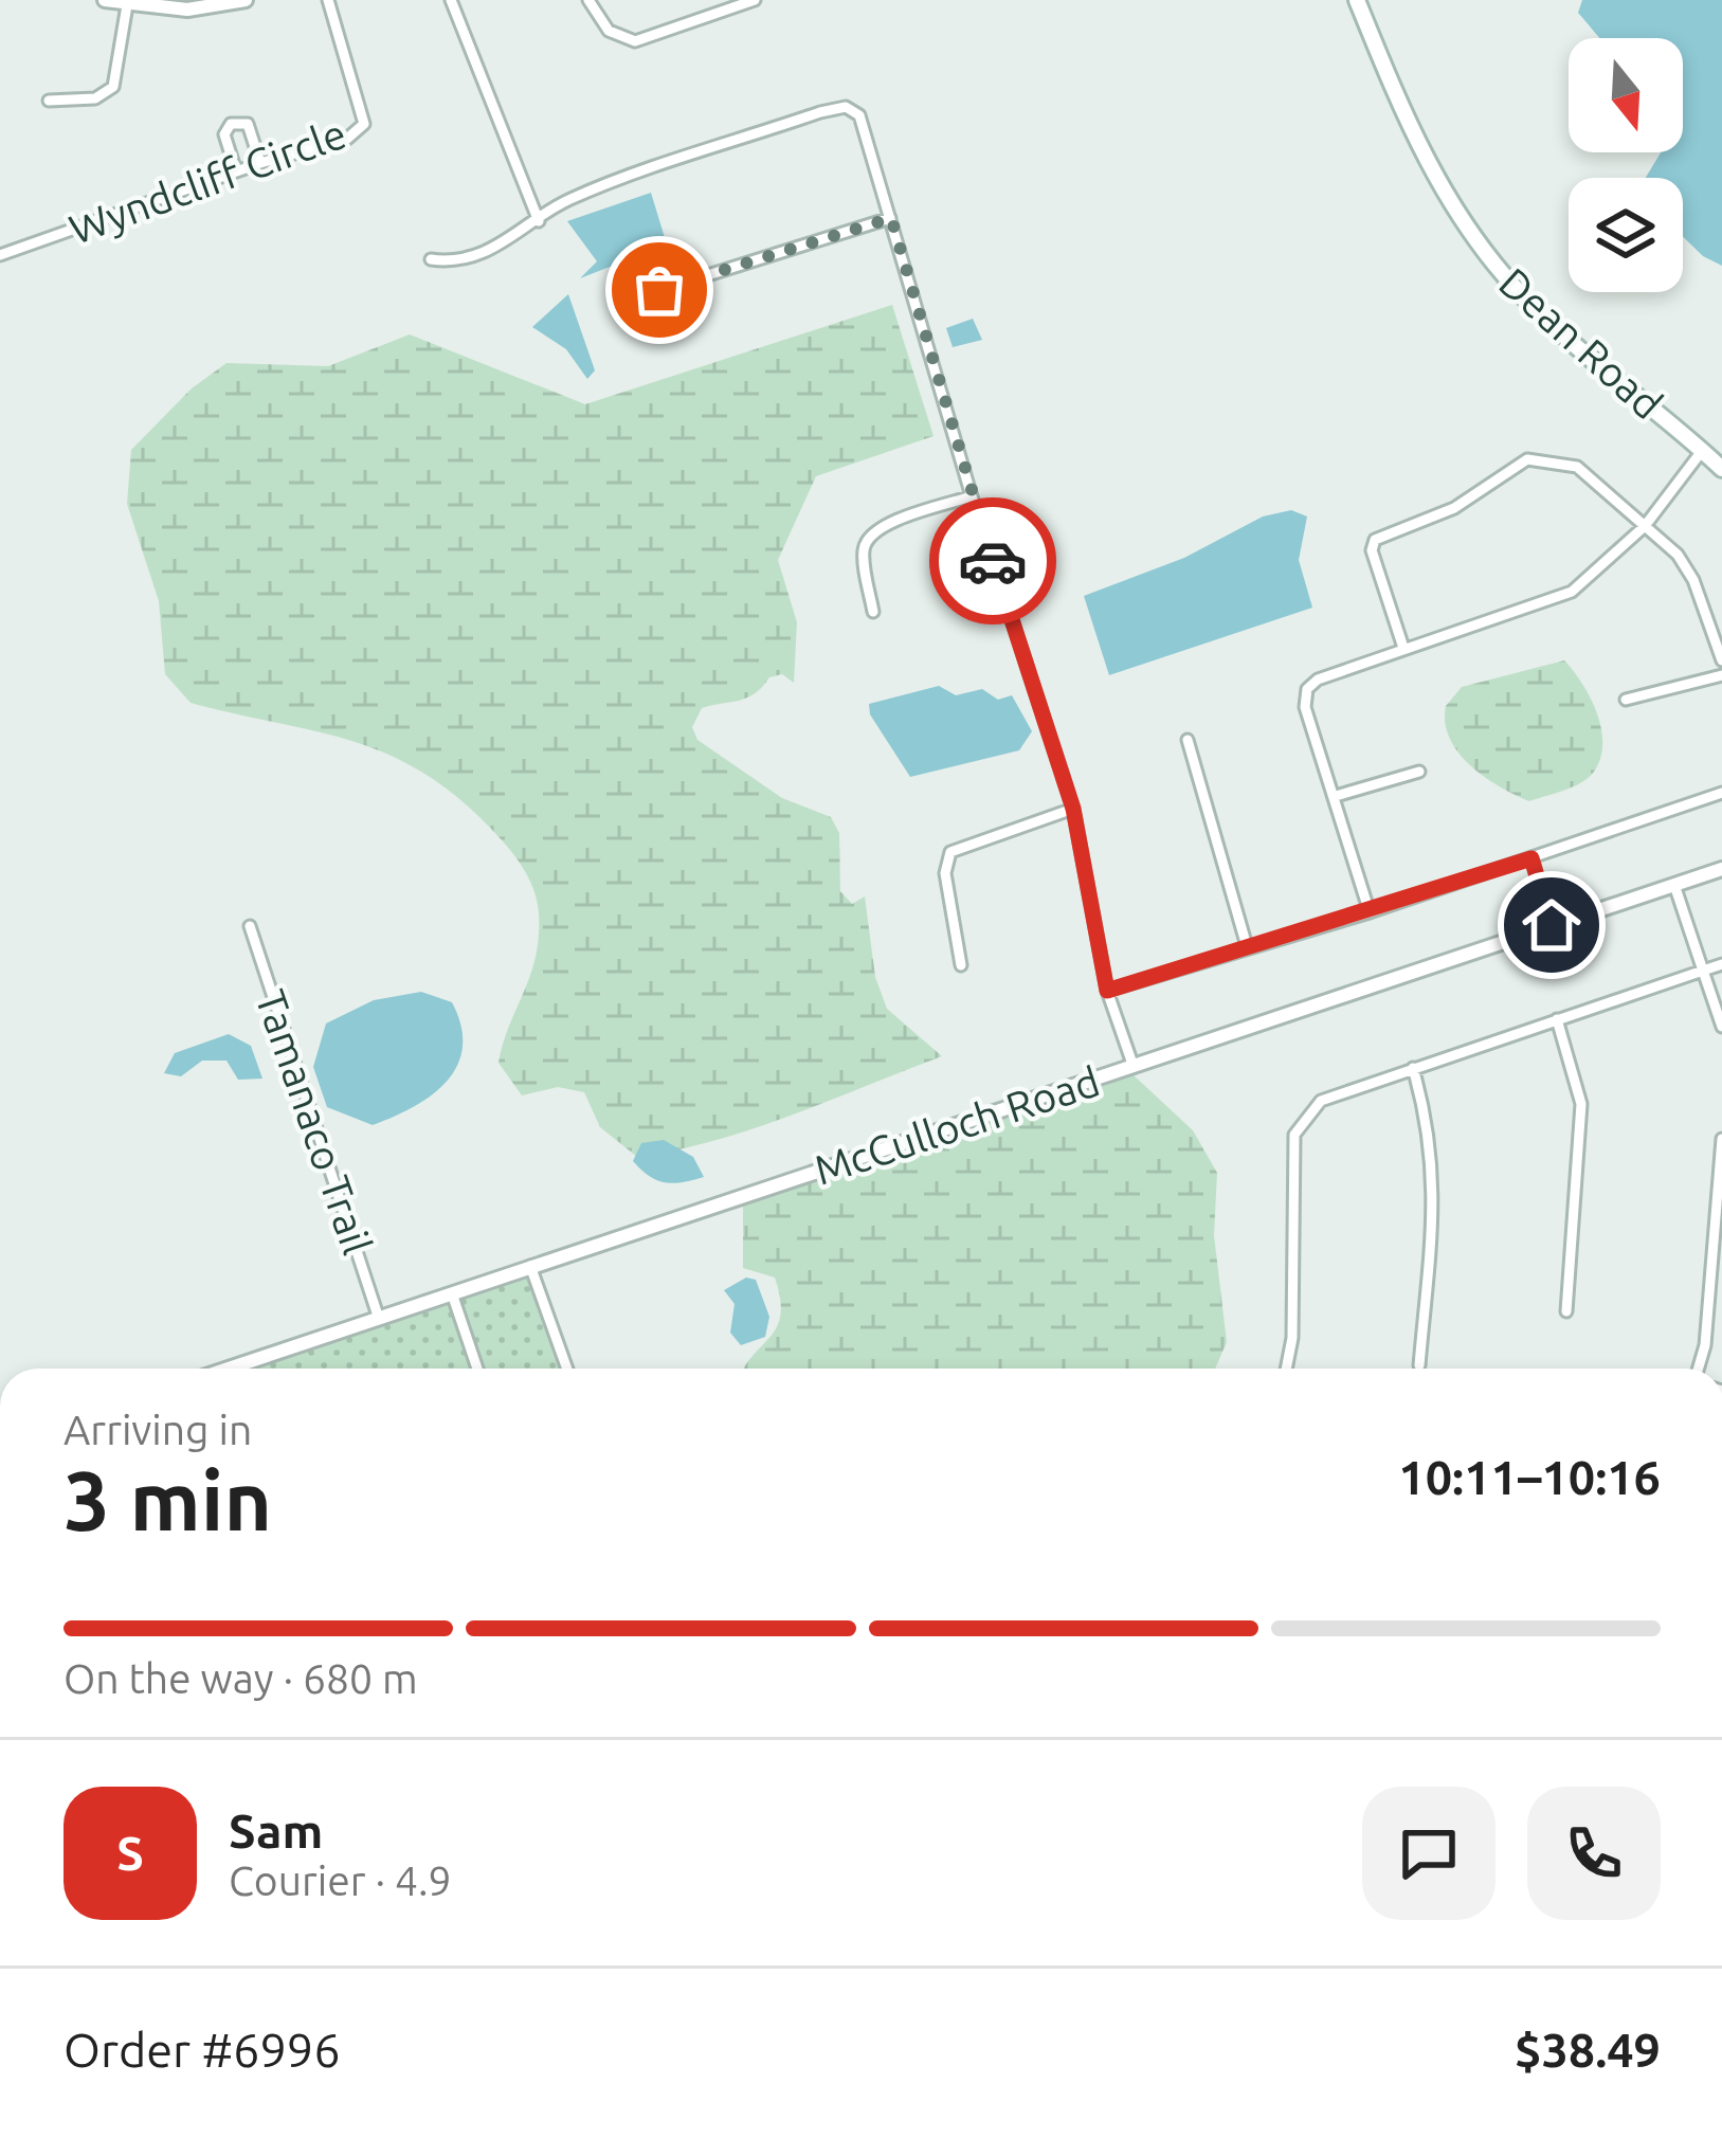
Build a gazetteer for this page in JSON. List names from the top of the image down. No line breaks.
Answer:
{"streets":{"main road":["Dean Road"],"street":["Wyndcliff Circle","Tamanaco Trail","McCulloch Road"]},"crossings":[["Tamanaco Trail","McCulloch Road"]],"north":"bottom","page":{"heading":["3 min","Arriving in","10:11–10:16"],"panel":["Sam","Courier · 4.9","Order #6996","$38.49"],"bar":"On the way · 680 m","round":"S"}}
